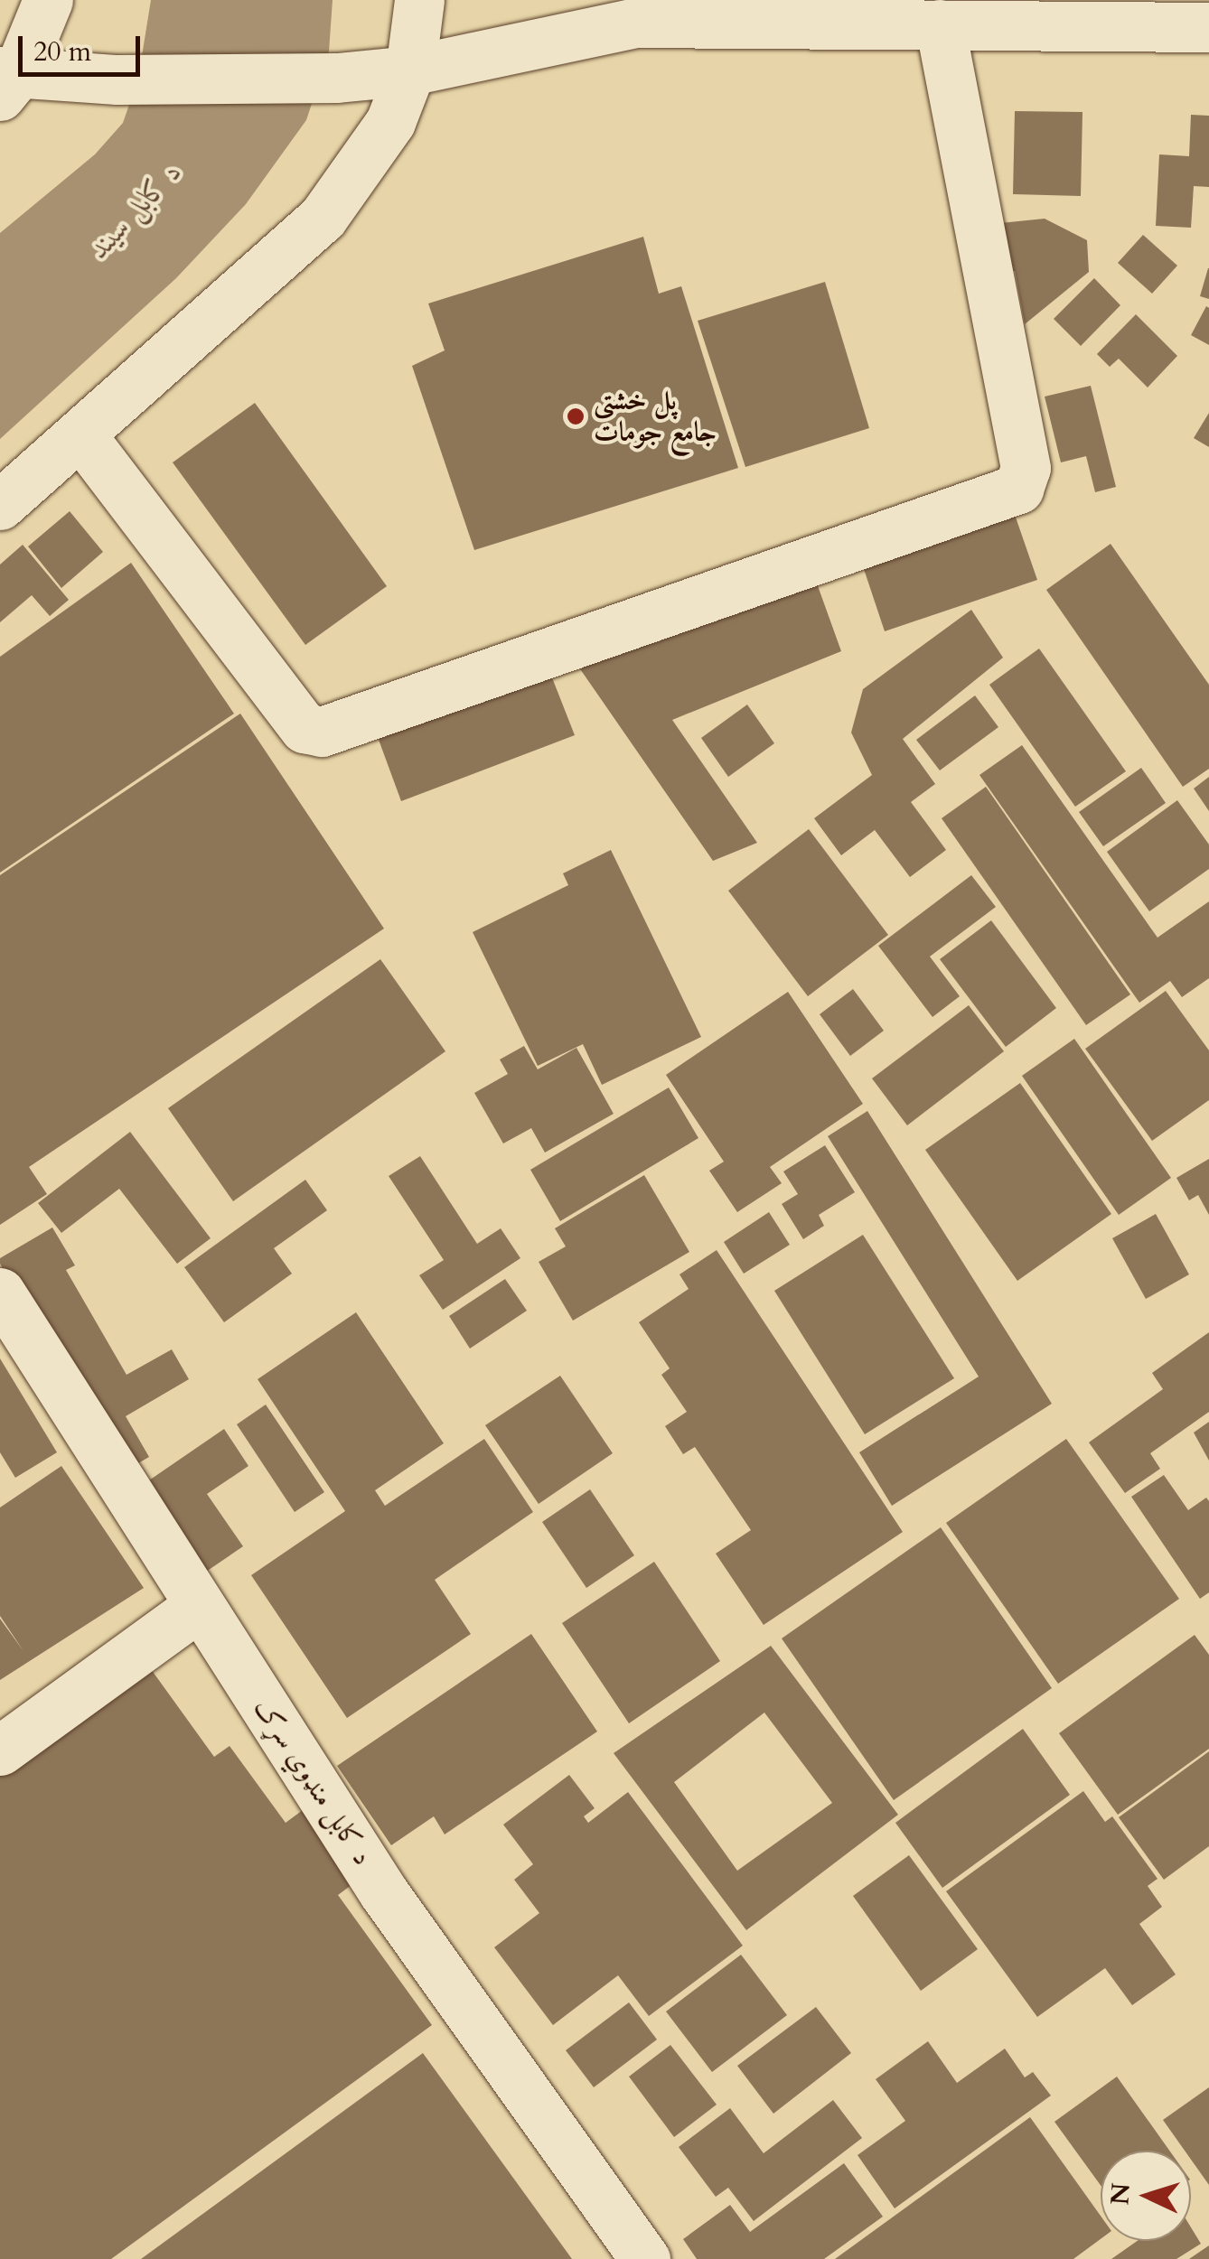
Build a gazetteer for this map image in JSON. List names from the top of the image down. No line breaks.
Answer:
{"streets":{"street":["د کابل منډوي سړک"]},"water":["د کابل سيند"],"places":["پل خشتی جامع جومات"],"scale_bar":"20 m","north":"left"}
